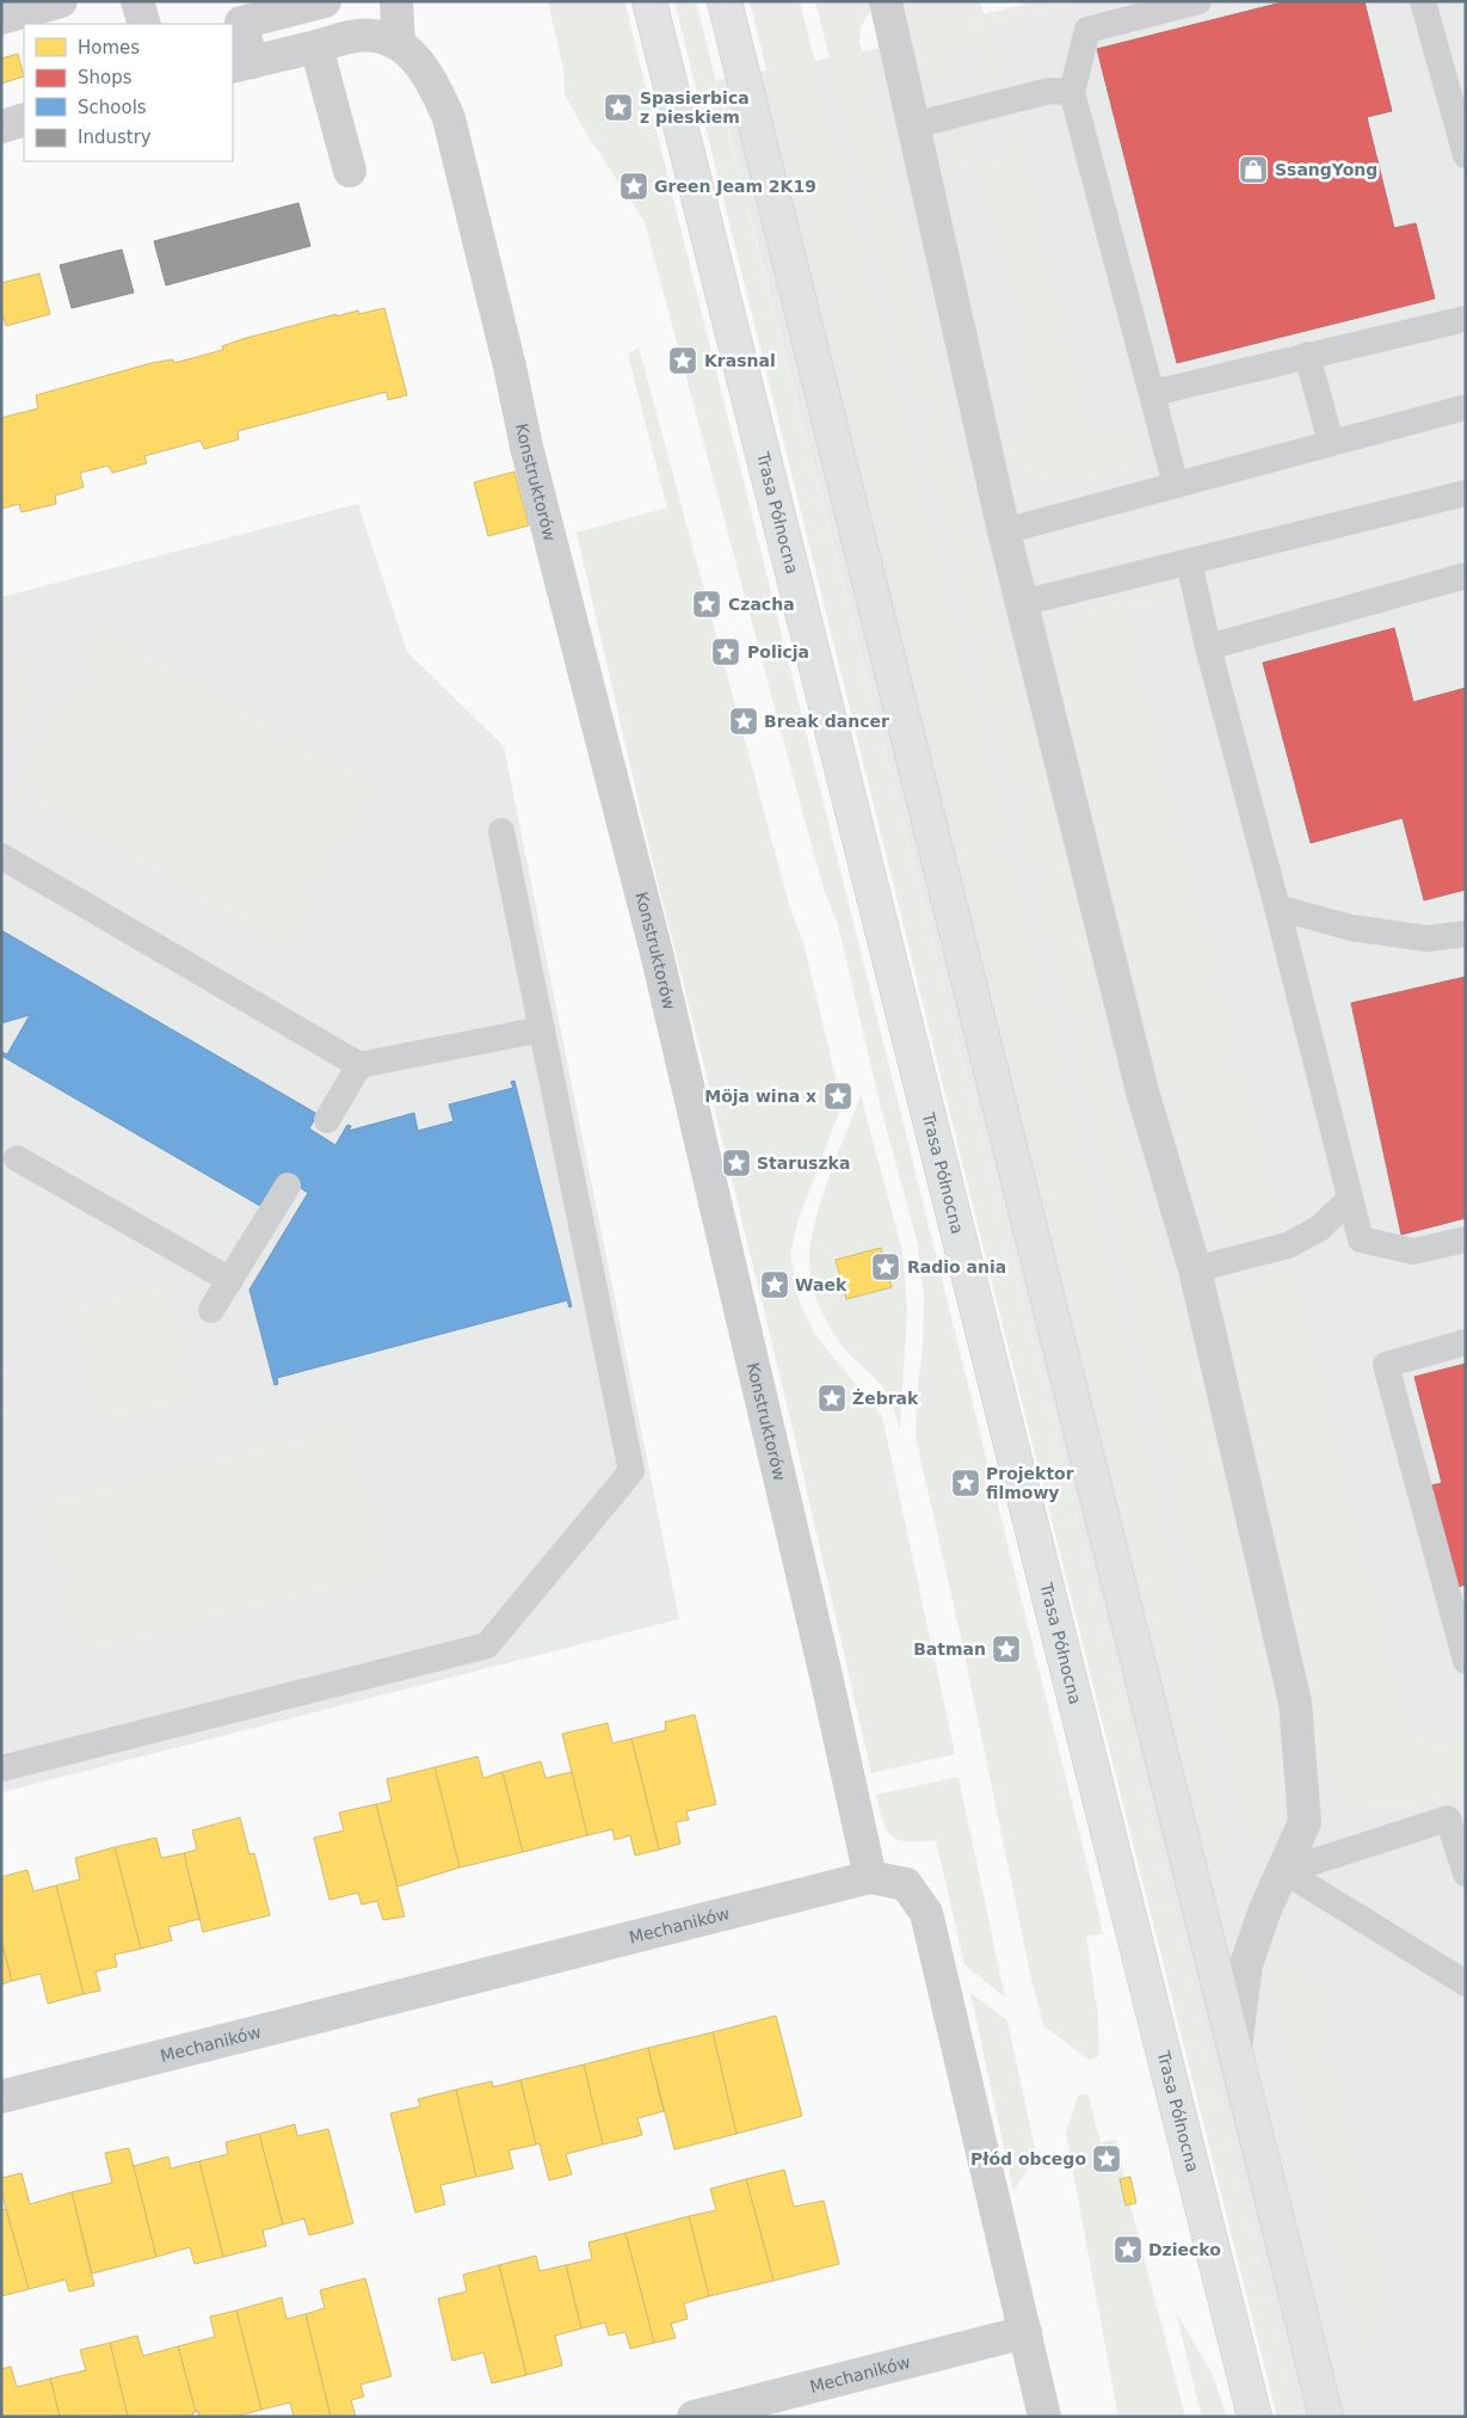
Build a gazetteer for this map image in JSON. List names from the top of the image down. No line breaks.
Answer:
{"streets":{"main road":["Trasa Północna"],"street":["Konstruktorów","Mechaników"]},"crossings":[["Konstruktorów","Mechaników"]],"places":{"place":["Spasierbica z pieskiem","Green Jeam 2K19","Krasnal","Czacha","Policja","Break dancer","Möja wina x","Staruszka","Radio ania","Waek","Żebrak","Projektor filmowy","Batman","Płód obcego","Dziecko"],"shop":["SsangYong"]},"legend":["Homes","Shops","Schools","Industry"]}
